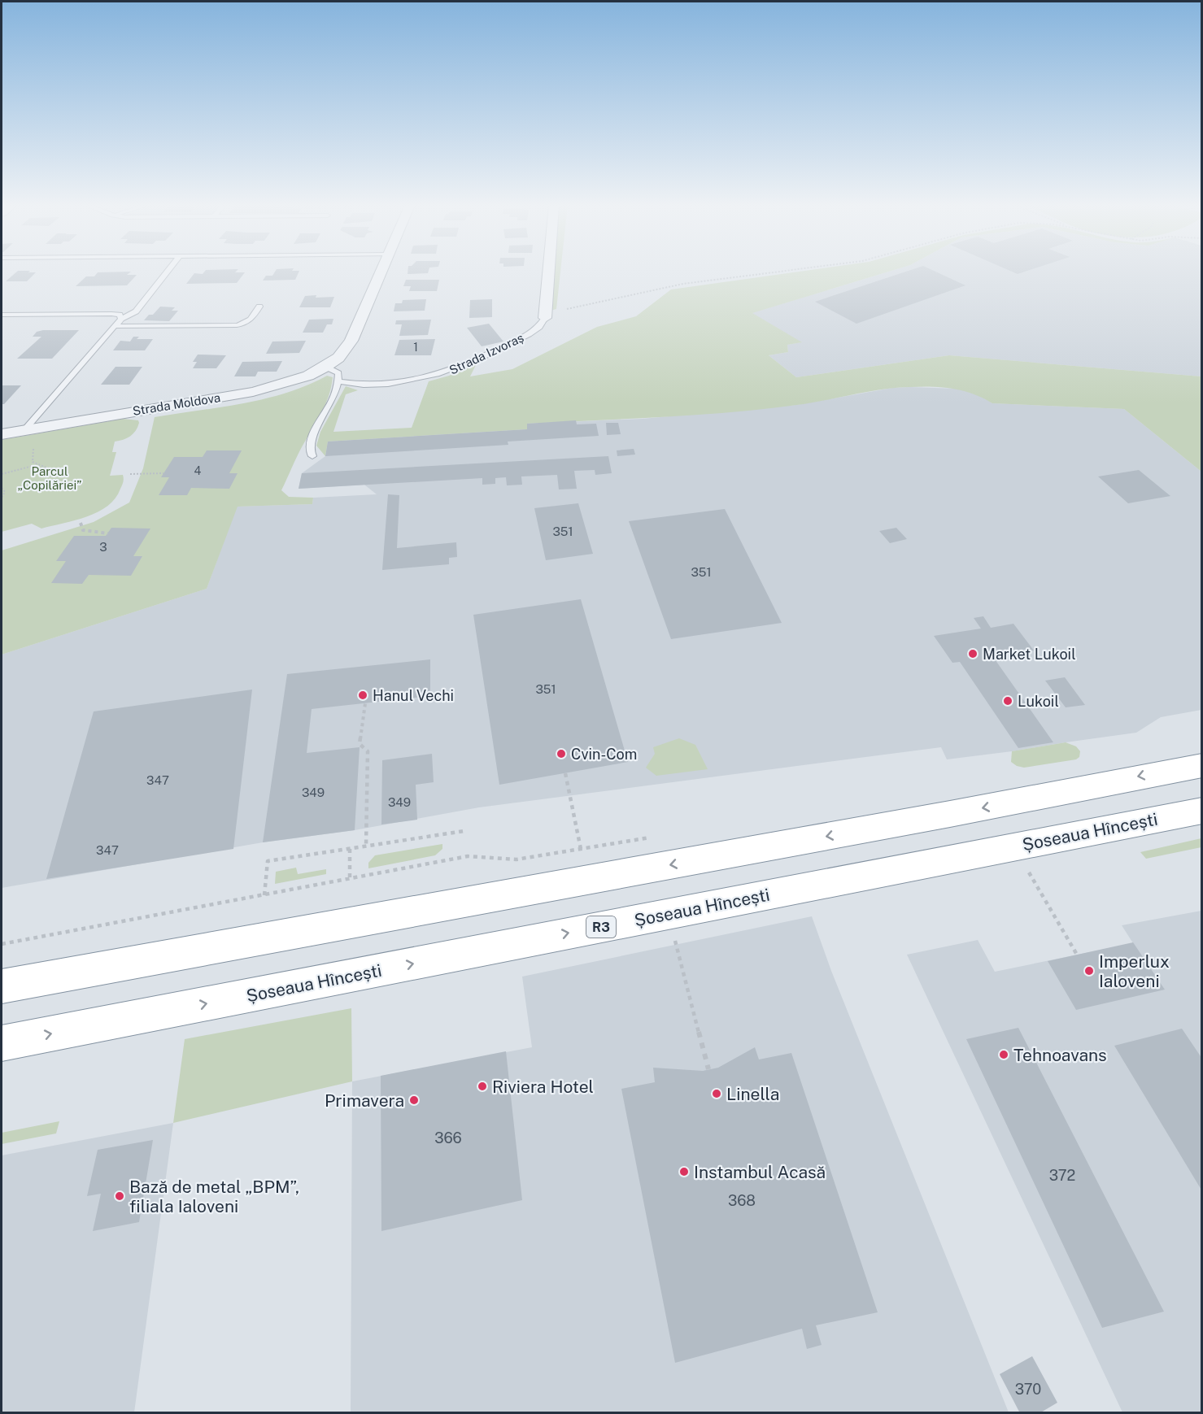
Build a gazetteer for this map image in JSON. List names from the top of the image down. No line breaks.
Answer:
{"streets":{"highway":["Șoseaua Hîncești","R3"],"street":["Strada Moldova"],"lane":["Strada Izvoraș"]},"parks":["Parcul „Copilăriei”"],"places":["Market Lukoil","Hanul Vechi","Lukoil","Cvin-Com","Imperlux Ialoveni","Tehnoavans","Riviera Hotel","Linella","Primavera","Instambul Acasă","Bază de metal „BPM”, filiala Ialoveni"],"house_numbers":["1","4","351","3","351","351","347","349","349","347","366","372","368","370"]}
